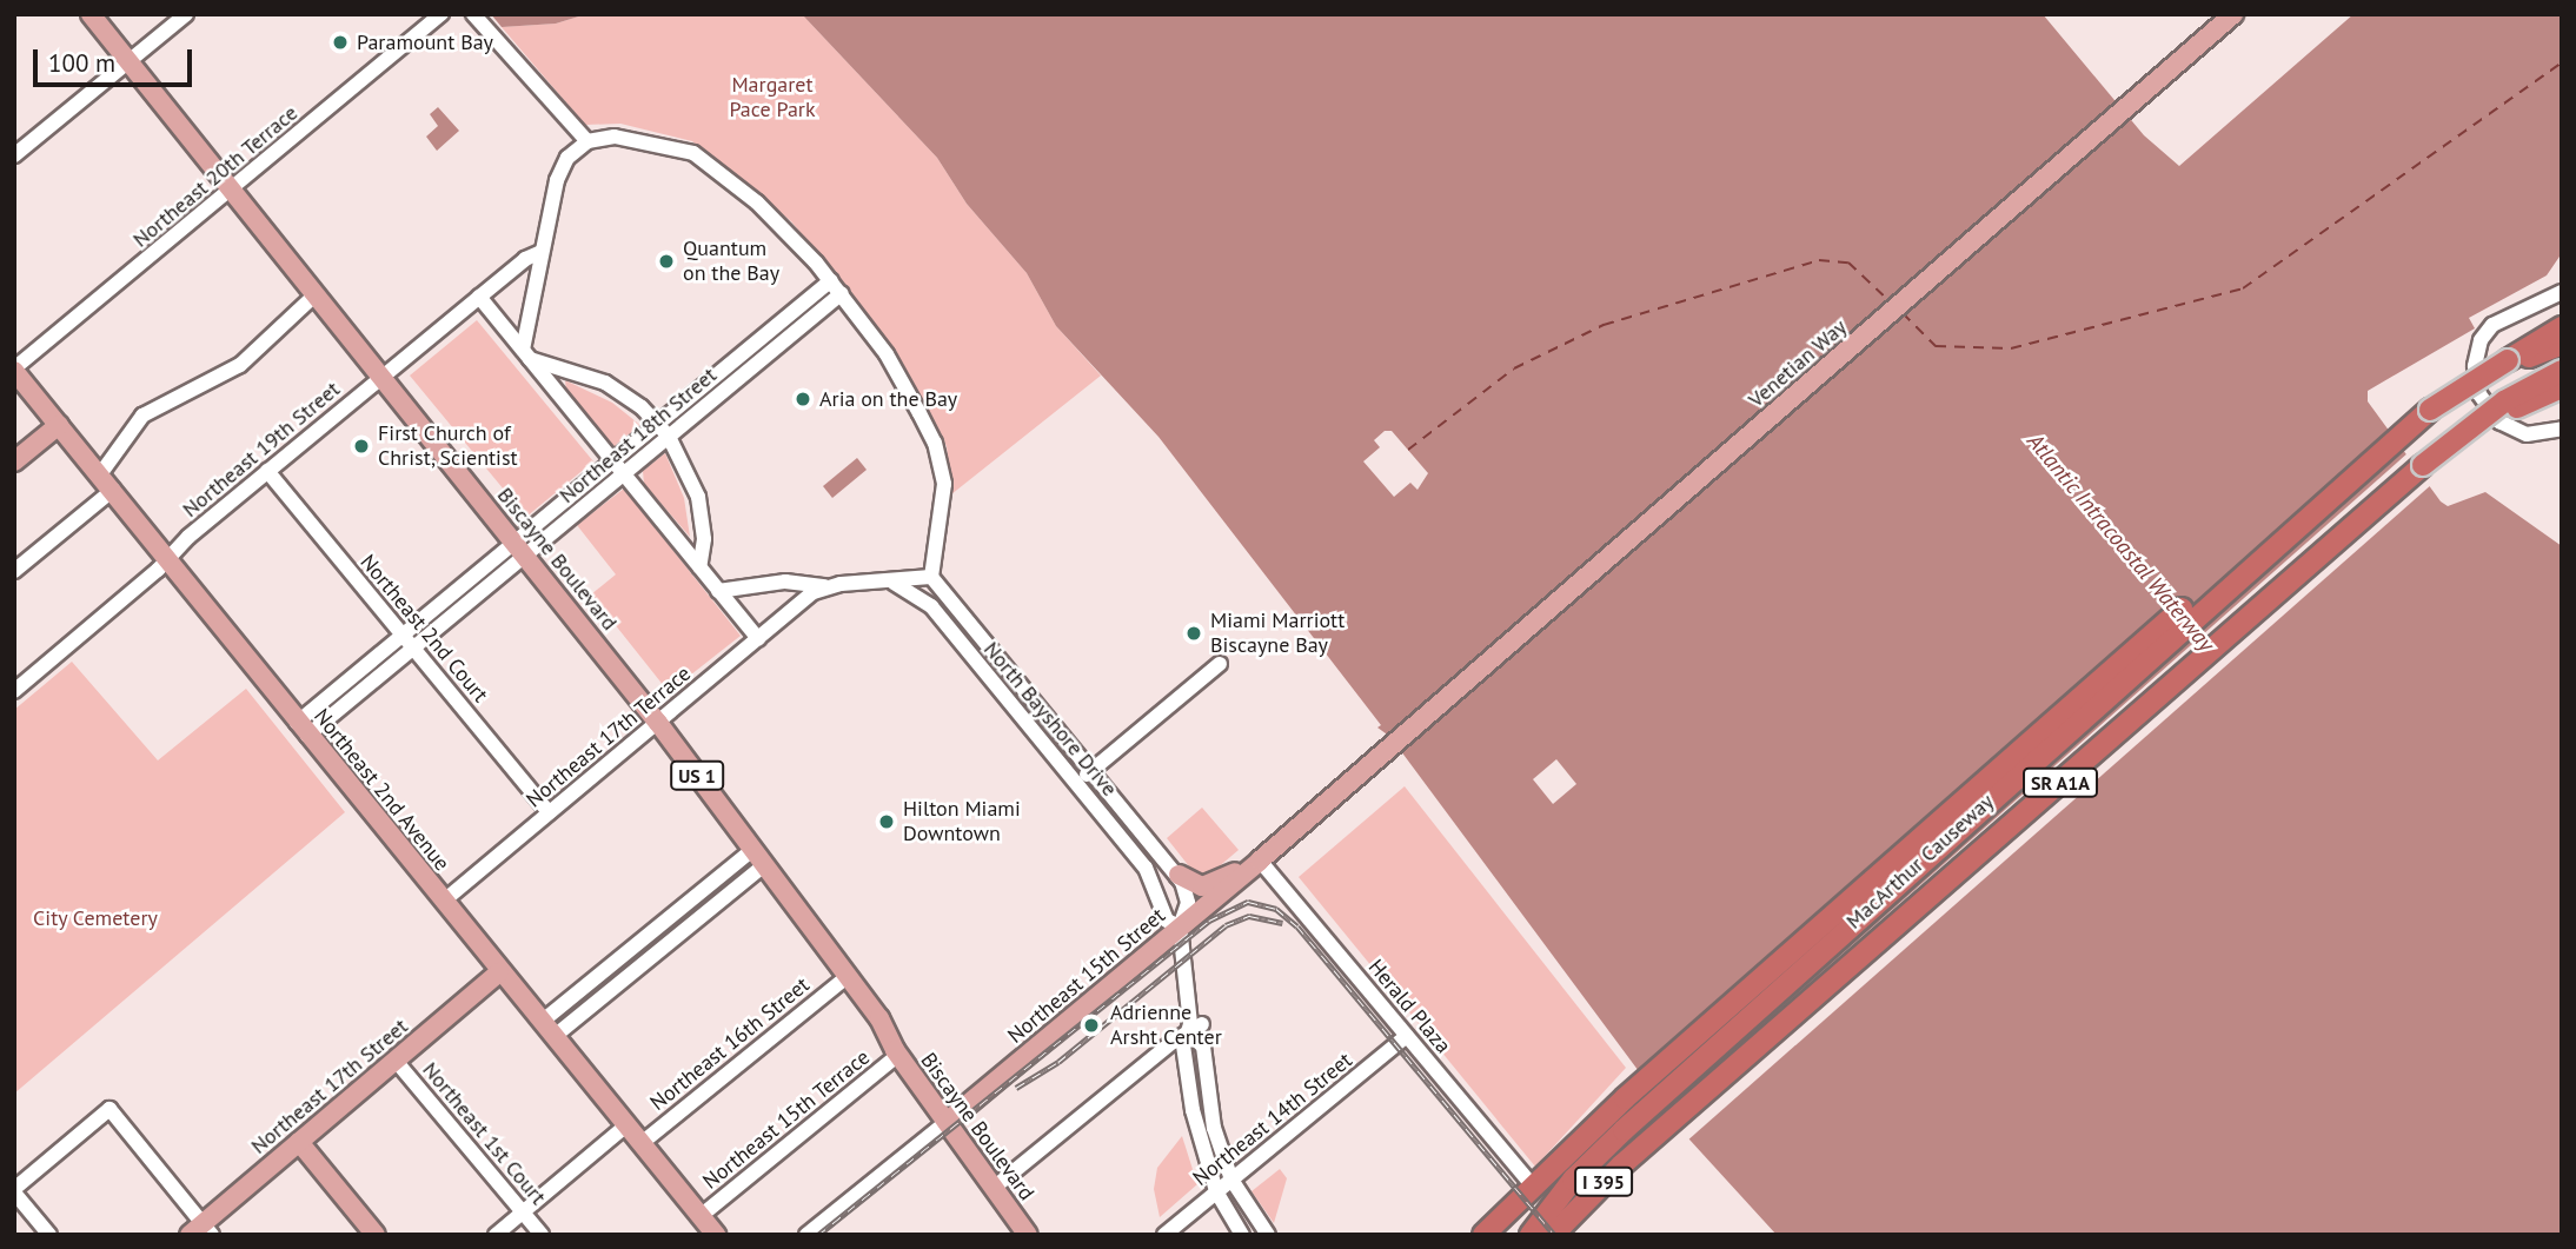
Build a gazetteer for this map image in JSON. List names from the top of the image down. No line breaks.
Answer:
{"streets":{"highway":["SR A1A","MacArthur Causeway","I 395"],"main road":["Venetian Way","Biscayne Boulevard","US 1","Northeast 2nd Avenue","Northeast 15th Street","Northeast 17th Street"],"street":["Northeast 20th Terrace","Northeast 18th Street","Northeast 19th Street","Northeast 2nd Court","North Bayshore Drive","Northeast 17th Terrace","Herald Plaza","Northeast 16th Street","Northeast 15th Terrace","Northeast 14th Street","Northeast 1st Court"]},"crossings":[["Northeast 20th Terrace","Biscayne Boulevard"],["Northeast 20th Terrace","Northeast 2nd Avenue"],["Venetian Way","Northeast 15th Street"],["Northeast 18th Street","Biscayne Boulevard"],["Northeast 18th Street","Northeast 2nd Court"],["Northeast 18th Street","Northeast 2nd Avenue"],["Northeast 19th Street","Biscayne Boulevard"],["Northeast 19th Street","Northeast 2nd Court"],["Northeast 19th Street","Northeast 2nd Avenue"],["Biscayne Boulevard","Northeast 17th Terrace"],["Biscayne Boulevard","Northeast 15th Street"],["Biscayne Boulevard","Northeast 16th Street"],["Biscayne Boulevard","Northeast 15th Terrace"],["Northeast 2nd Court","Northeast 17th Terrace"],["North Bayshore Drive","Northeast 15th Street"],["North Bayshore Drive","Northeast 14th Street"],["Northeast 17th Terrace","Northeast 2nd Avenue"],["Northeast 2nd Avenue","Northeast 16th Street"],["Northeast 2nd Avenue","Northeast 17th Street"],["Northeast 2nd Avenue","Northeast 15th Terrace"],["MacArthur Causeway","I 395"],["Northeast 15th Street","Herald Plaza"],["Herald Plaza","Northeast 14th Street"],["Northeast 17th Street","Northeast 1st Court"]],"water":["Atlantic Intracoastal Waterway"],"parks":["Margaret Pace Park","City Cemetery"],"places":["Paramount Bay","Quantum on the Bay","Aria on the Bay","First Church of Christ, Scientist","Miami Marriott Biscayne Bay","Hilton Miami Downtown","Adrienne Arsht Center"],"scale_bar":"100 m"}
